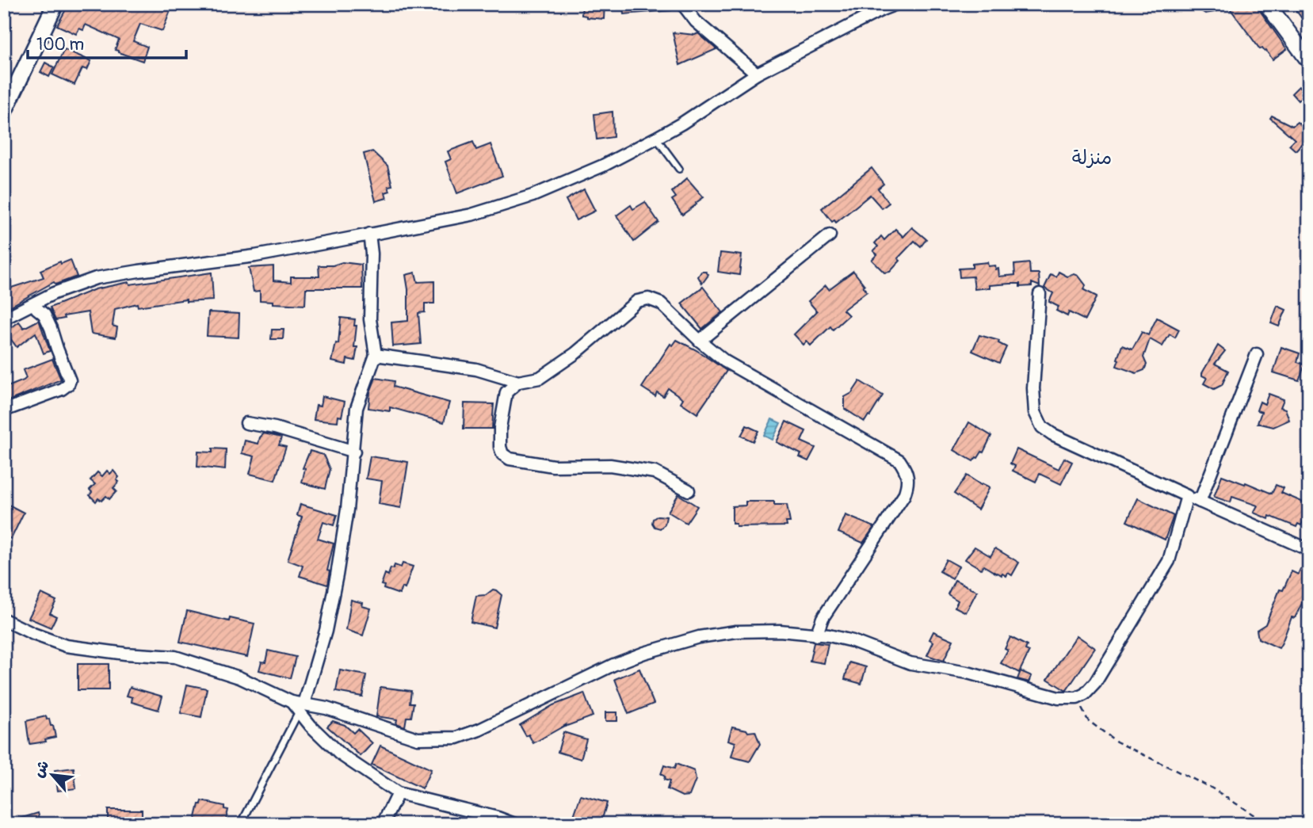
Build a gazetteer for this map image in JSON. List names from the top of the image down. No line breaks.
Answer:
{"districts":["منزلة"],"scale_bar":"100 m","north":"top left"}
